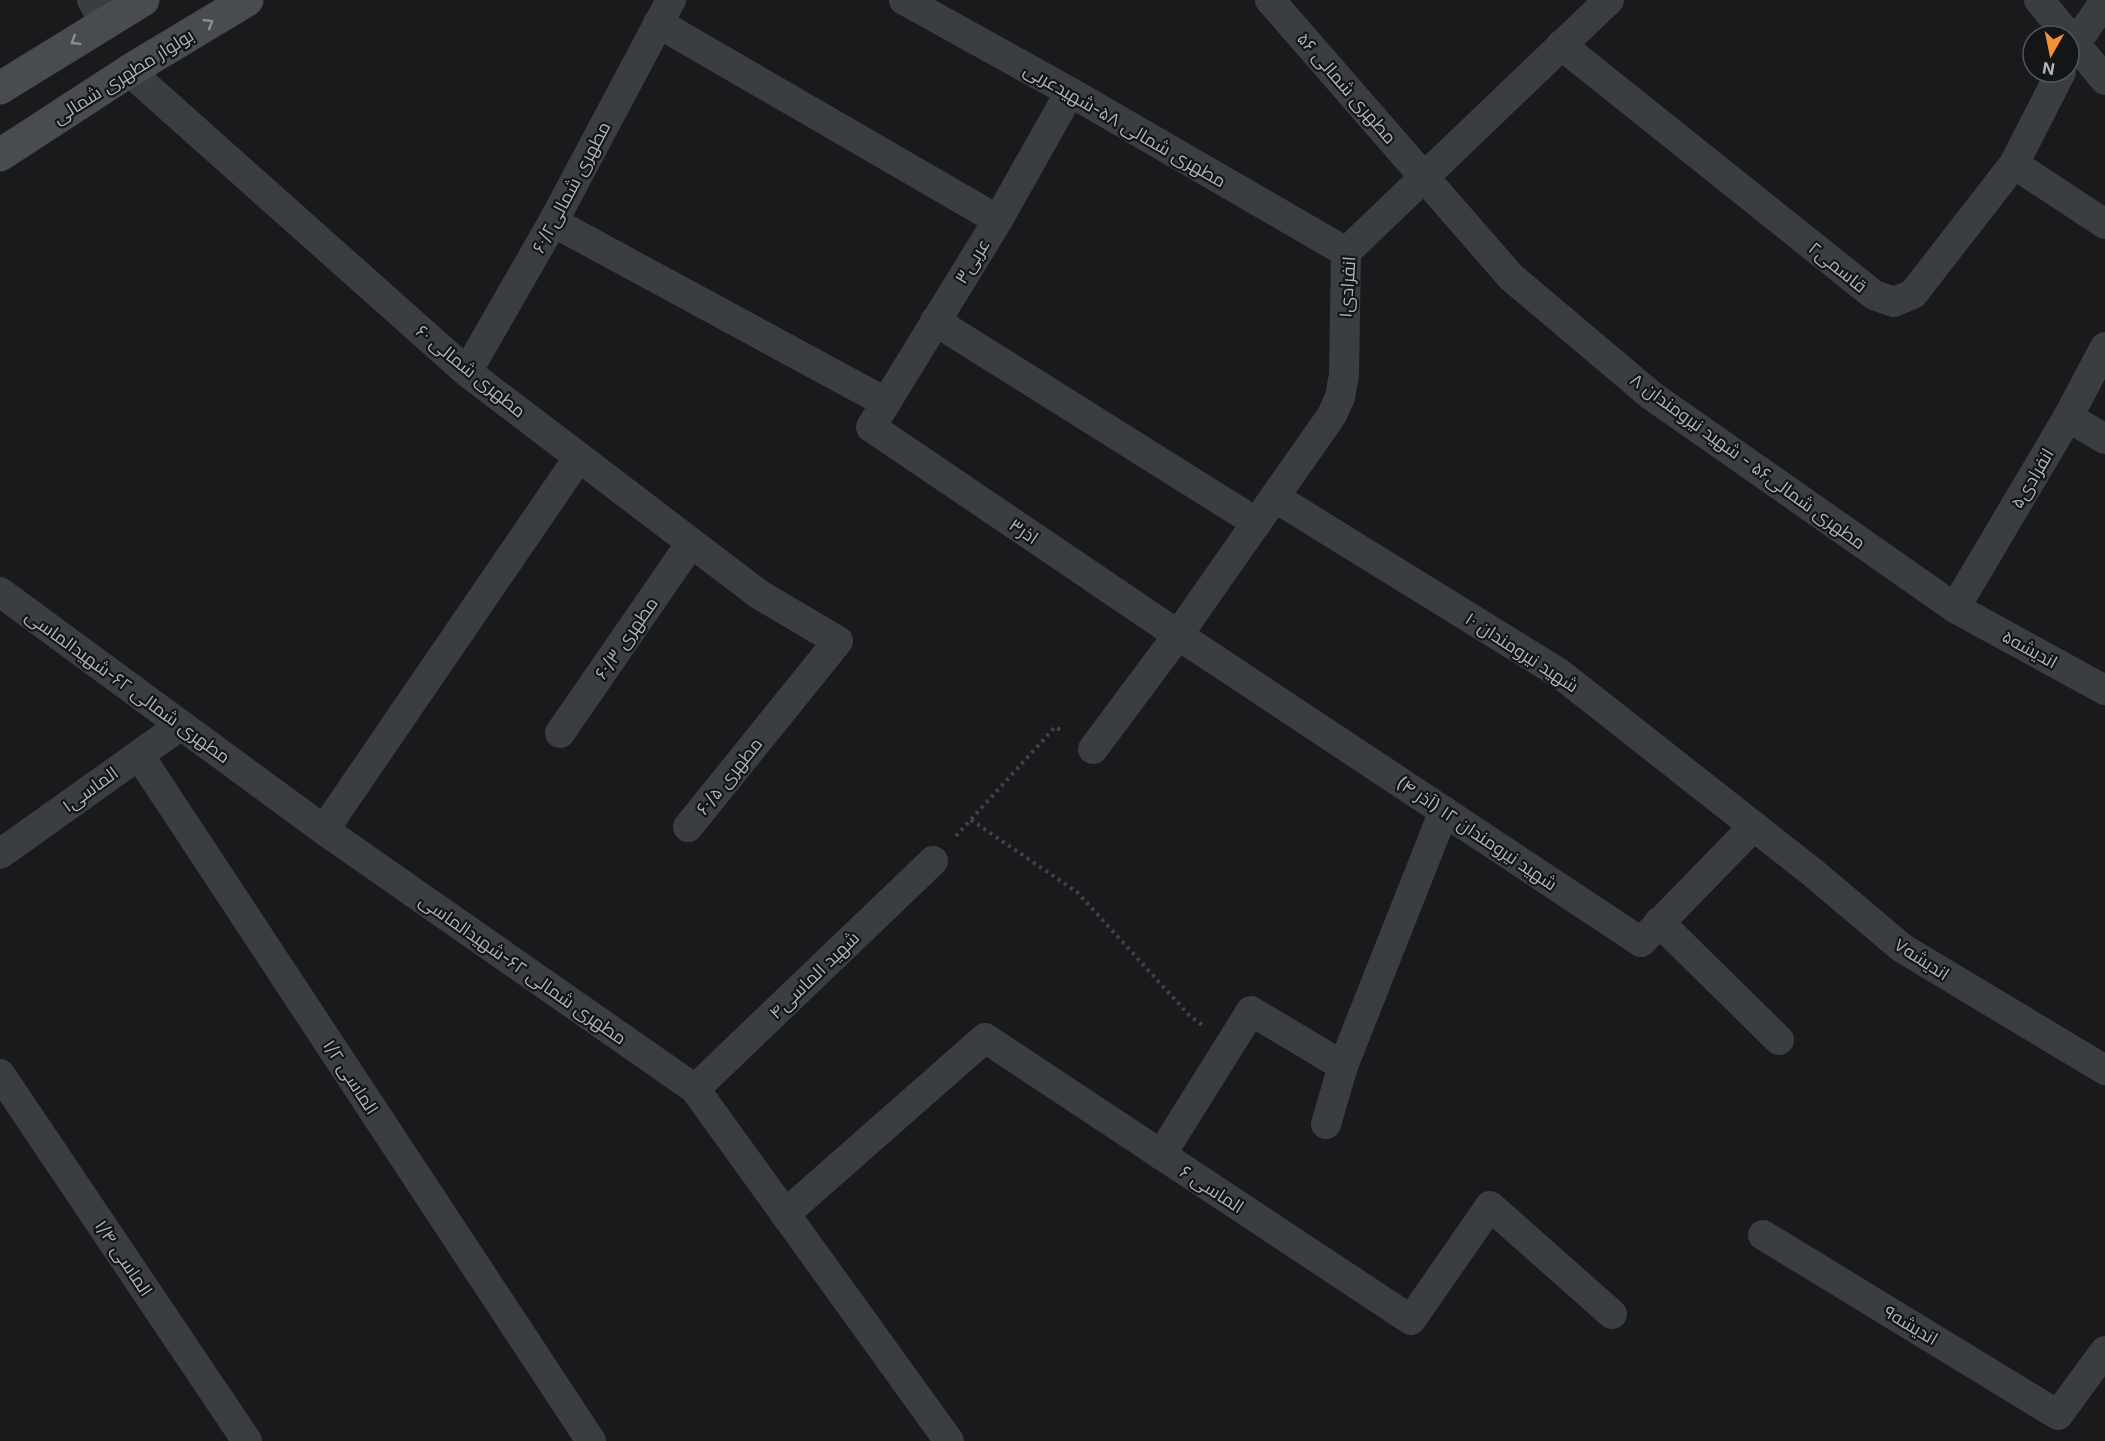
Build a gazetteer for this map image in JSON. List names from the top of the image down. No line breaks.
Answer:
{"streets":{"main road":["بولوار مطهری شمالی"],"street":["مطهری شمالی ۵۶","مطهری شمالی ۵۸-شهیدعربی","مطهری شمالی۶۰/۲","عربی۳","قاسمی۲","انفرادی۱","مطهری شمالی ۶۰","مطهری شمالی۵۶ - شهید نیرومندان ۸","انفرادی۵","اذر۳","مطهری ۶۰/۳","اندیشه۵","شهید نیرومندان ۱۰","مطهری شمالی ۶۲-شهیدالماسی","مطهری ۶۰/۵","الماسی۱","شهید نیرومندان ۱۲ (آذر ۴)","اندیشه۷","شهید الماسی۴","الماسی ۱/۲","الماسی ۶","الماسی ۱/۴","اندیشه۹"]},"crossings":[["بولوار مطهری شمالی","مطهری شمالی ۶۰"],["مطهری شمالی ۵۶","انفرادی۱"],["مطهری شمالی ۵۶","مطهری شمالی۵۶ - شهید نیرومندان ۸"],["مطهری شمالی ۵۸-شهیدعربی","عربی۳"],["مطهری شمالی ۵۸-شهیدعربی","انفرادی۱"],["مطهری شمالی۶۰/۲","مطهری شمالی ۶۰"],["مطهری شمالی۶۰/۲","اذر۳"],["عربی۳","اذر۳"],["قاسمی۲","انفرادی۱"],["انفرادی۱","مطهری شمالی۵۶ - شهید نیرومندان ۸"],["انفرادی۱","اذر۳"],["انفرادی۱","شهید نیرومندان ۱۰"],["انفرادی۱","شهید نیرومندان ۱۲ (آذر ۴)"],["مطهری شمالی ۶۰","مطهری ۶۰/۳"],["مطهری شمالی ۶۰","مطهری ۶۰/۵"],["مطهری شمالی۵۶ - شهید نیرومندان ۸","انفرادی۵"],["مطهری شمالی۵۶ - شهید نیرومندان ۸","اندیشه۵"],["انفرادی۵","اندیشه۵"],["اذر۳","شهید نیرومندان ۱۲ (آذر ۴)"],["شهید نیرومندان ۱۰","شهید نیرومندان ۱۲ (آذر ۴)"],["شهید نیرومندان ۱۰","اندیشه۷"],["مطهری شمالی ۶۲-شهیدالماسی","الماسی۱"],["مطهری شمالی ۶۲-شهیدالماسی","شهید الماسی۴"],["مطهری شمالی ۶۲-شهیدالماسی","الماسی ۶"],["الماسی۱","الماسی ۱/۲"],["شهید نیرومندان ۱۲ (آذر ۴)","اندیشه۷"]],"north":"bottom"}
